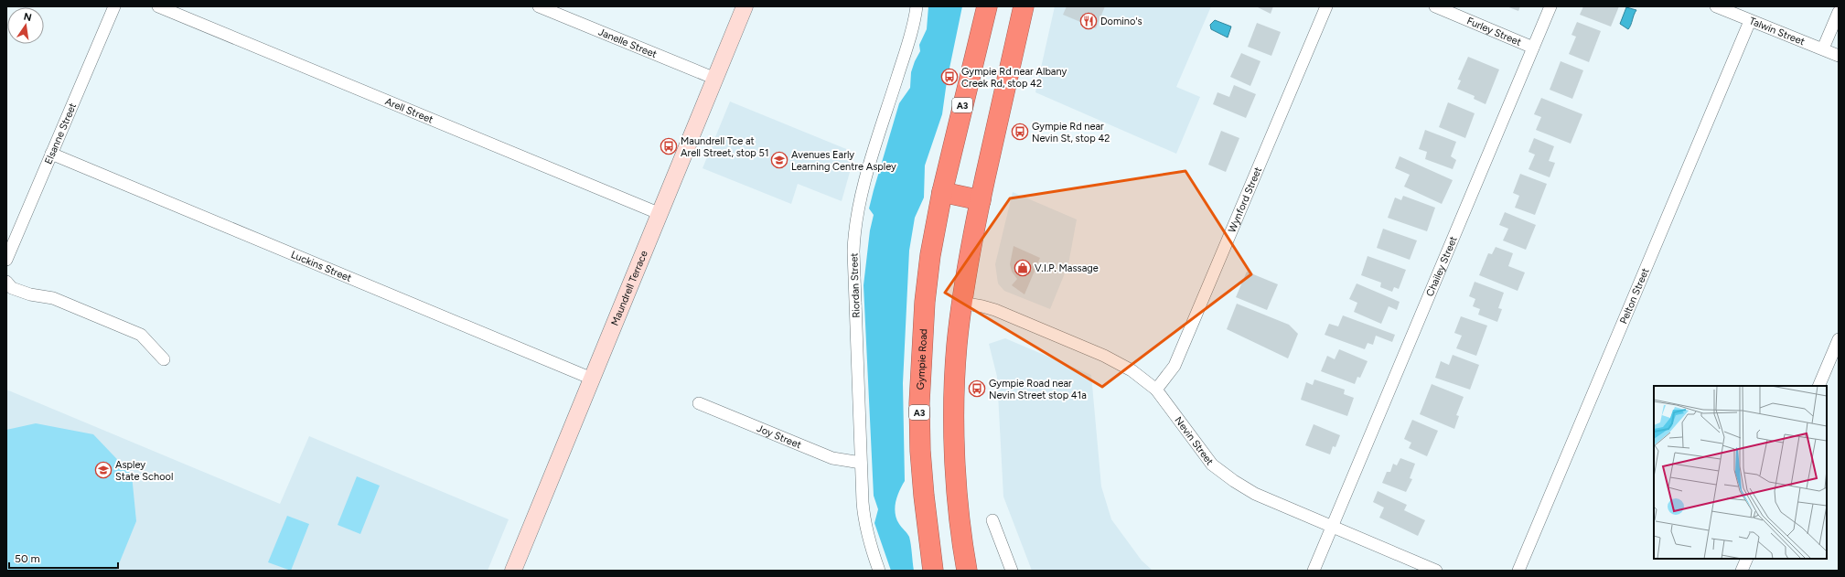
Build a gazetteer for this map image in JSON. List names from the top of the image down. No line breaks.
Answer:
{"streets":{"highway":["A3","Gympie Road"],"main road":["Maundrell Terrace"],"street":["Furley Street","Talwin Street","Janelle Street","Arell Street","Elsanne Street","Wynford Street","Luckins Street","Chailey Street","Riordan Street","Pelton Street","Joy Street","Nevin Street"]},"crossings":[["Furley Street","Chailey Street"],["Talwin Street","Pelton Street"],["Janelle Street","Maundrell Terrace"],["Arell Street","Maundrell Terrace"],["Elsanne Street","Luckins Street"],["Wynford Street","Nevin Street"],["Luckins Street","Maundrell Terrace"],["Chailey Street","Nevin Street"],["Riordan Street","Joy Street"]],"places":{"restaurant":["Domino's"],"bus stop":["Gympie Rd near Albany Creek Rd, stop 42","Gympie Rd near Nevin St, stop 42","Maundrell Tce at Arell Street, stop 51","Gympie Road near Nevin Street stop 41a"],"school or university":["Avenues Early Learning Centre Aspley","Aspley State School"],"shop":["V.I.P. Massage"]},"scale_bar":"50 m","north":"top"}
